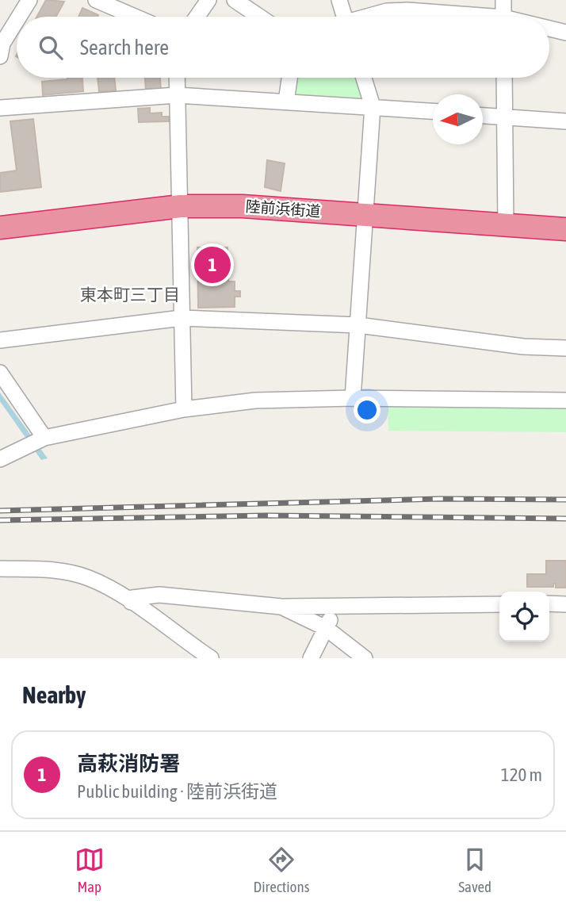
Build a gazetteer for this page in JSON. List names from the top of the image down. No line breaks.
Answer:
{"streets":{"highway":["陸前浜街道"]},"districts":["東本町三丁目"],"north":"left","page":{"search":"Search here","pins":"1","heading":"Nearby","list":[{"mark":"1","name":"高萩消防署","note":"Public building · 陸前浜街道","value":"120 m"}],"nav":["Map","Directions","Saved"]}}
